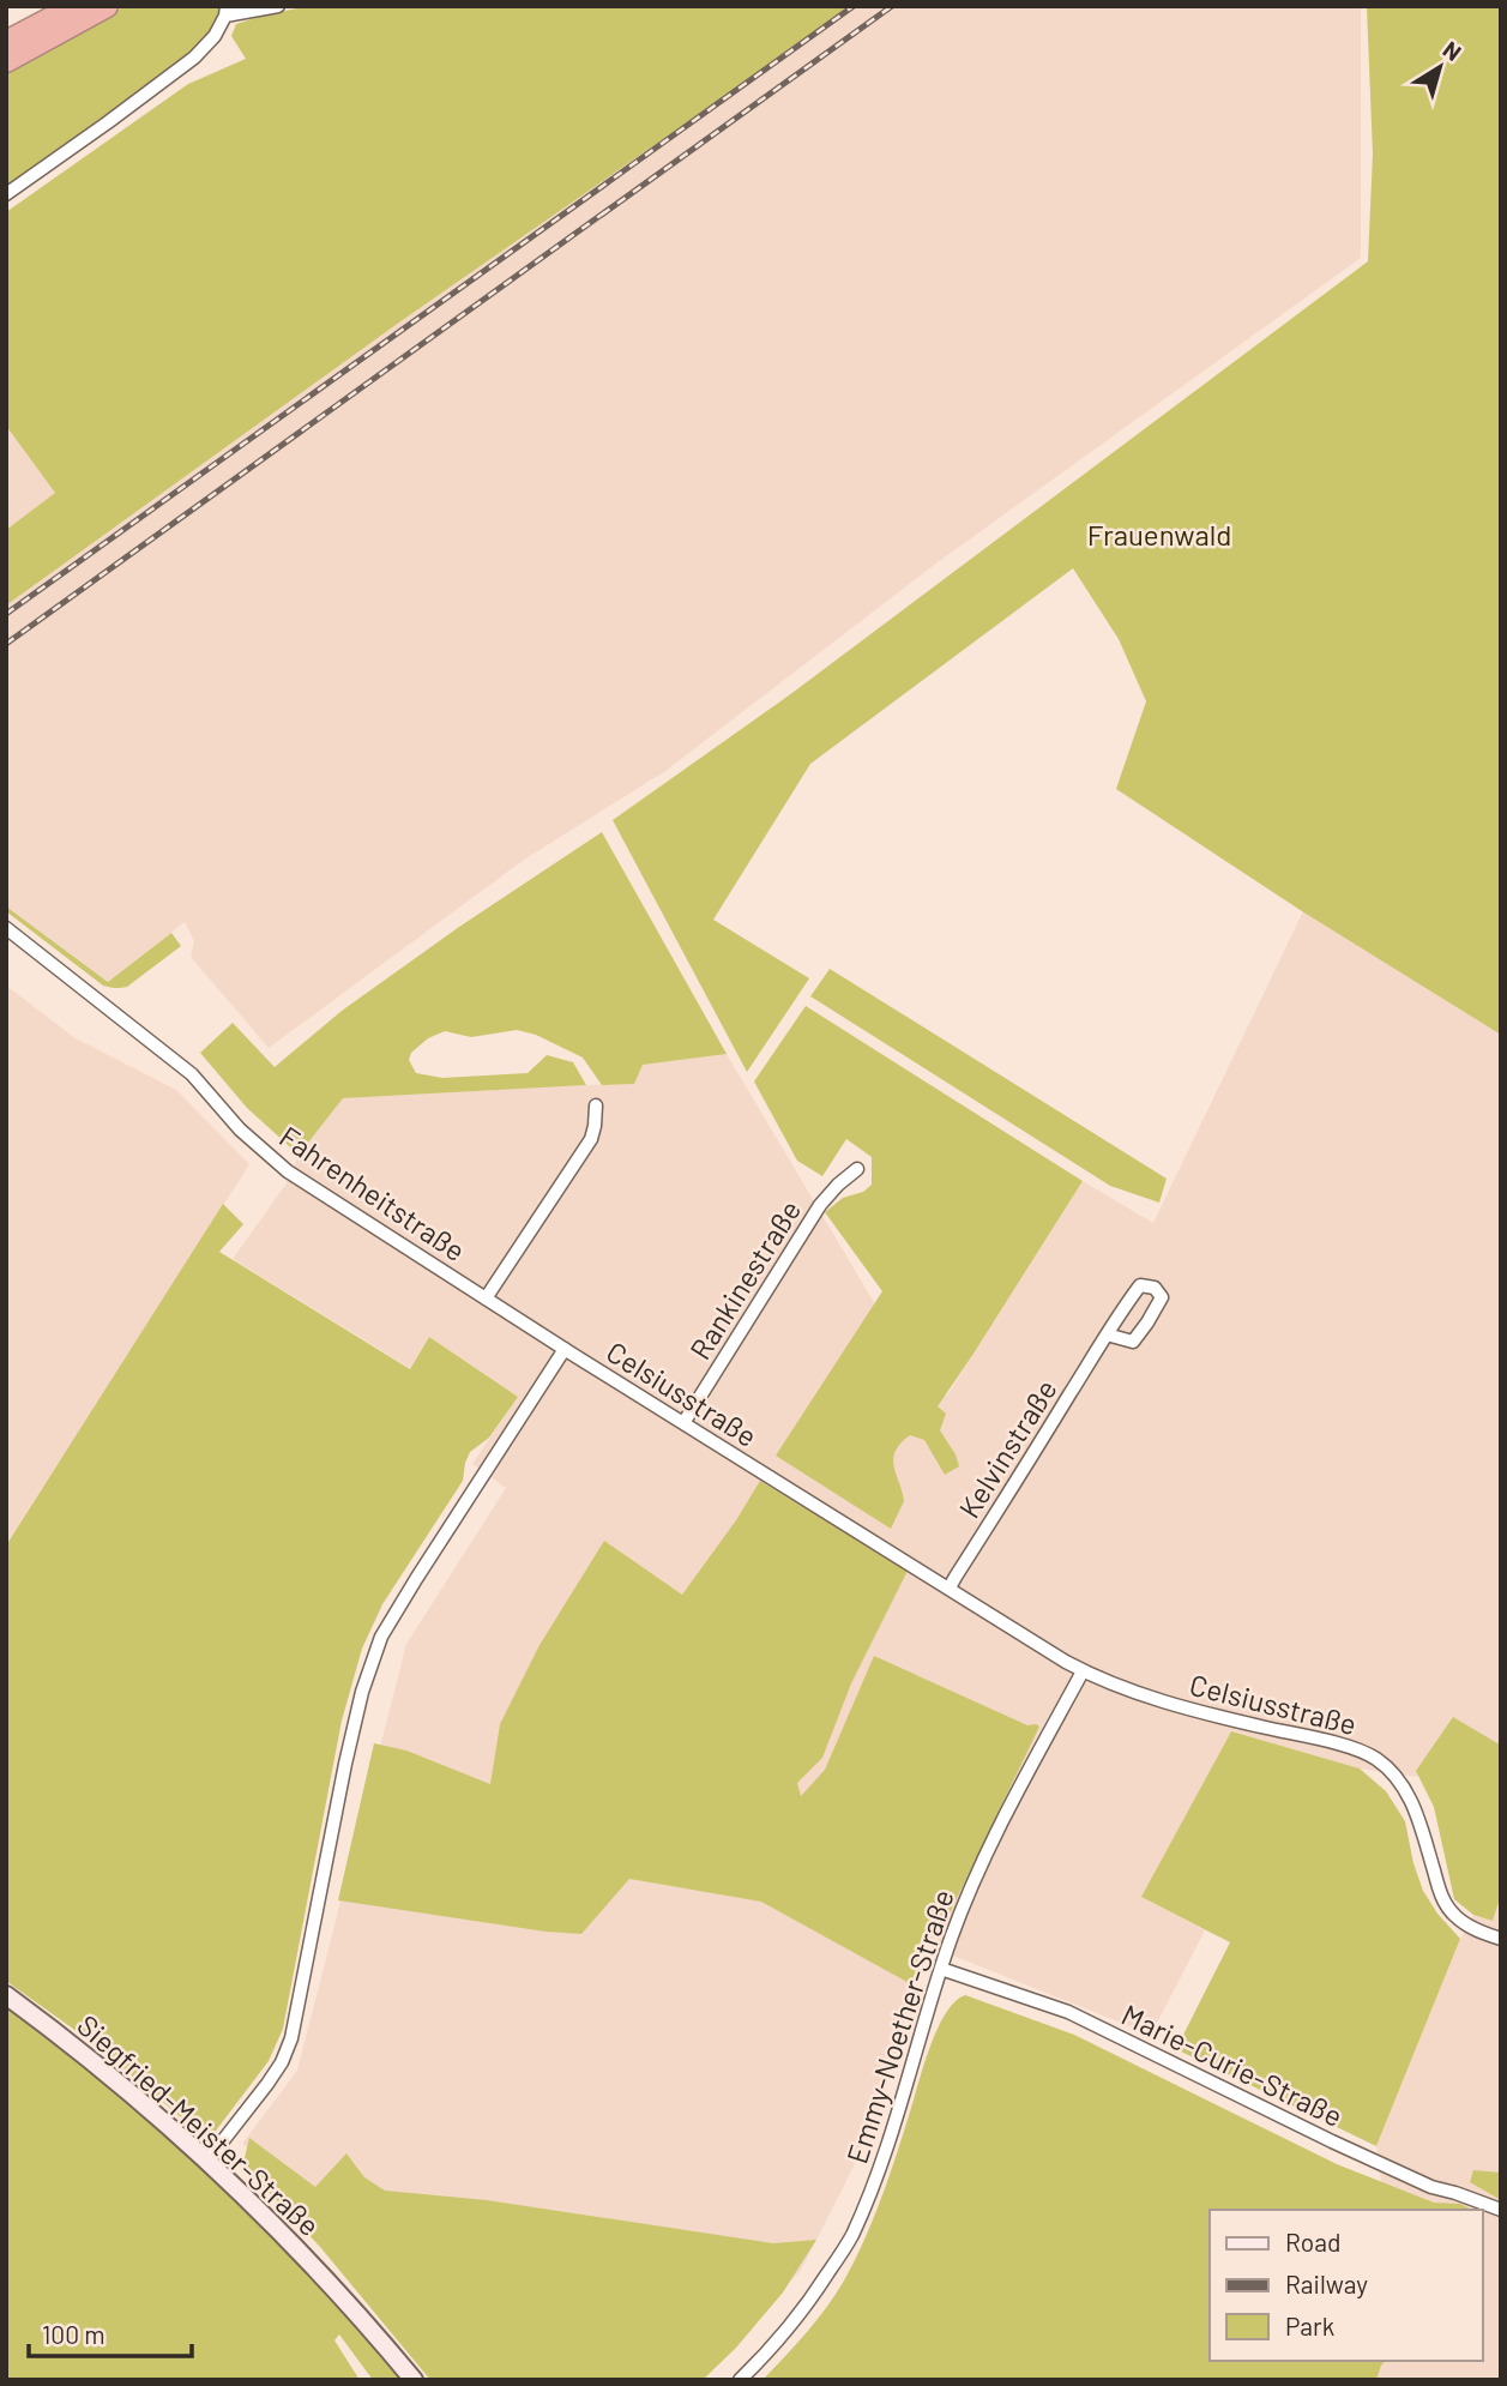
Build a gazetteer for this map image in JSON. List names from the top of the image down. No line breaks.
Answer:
{"streets":{"street":["Fahrenheitstraße","Rankinestraße","Celsiusstraße","Kelvinstraße","Emmy-Noether-Straße","Marie-Curie-Straße","Siegfried-Meister-Straße"]},"crossings":[["Fahrenheitstraße","Celsiusstraße"],["Rankinestraße","Celsiusstraße"],["Celsiusstraße","Kelvinstraße"],["Celsiusstraße","Emmy-Noether-Straße"],["Celsiusstraße","Siegfried-Meister-Straße"],["Emmy-Noether-Straße","Marie-Curie-Straße"]],"parks":["Frauenwald"],"legend":["Road","Railway","Park"],"scale_bar":"100 m","north":"top right"}
